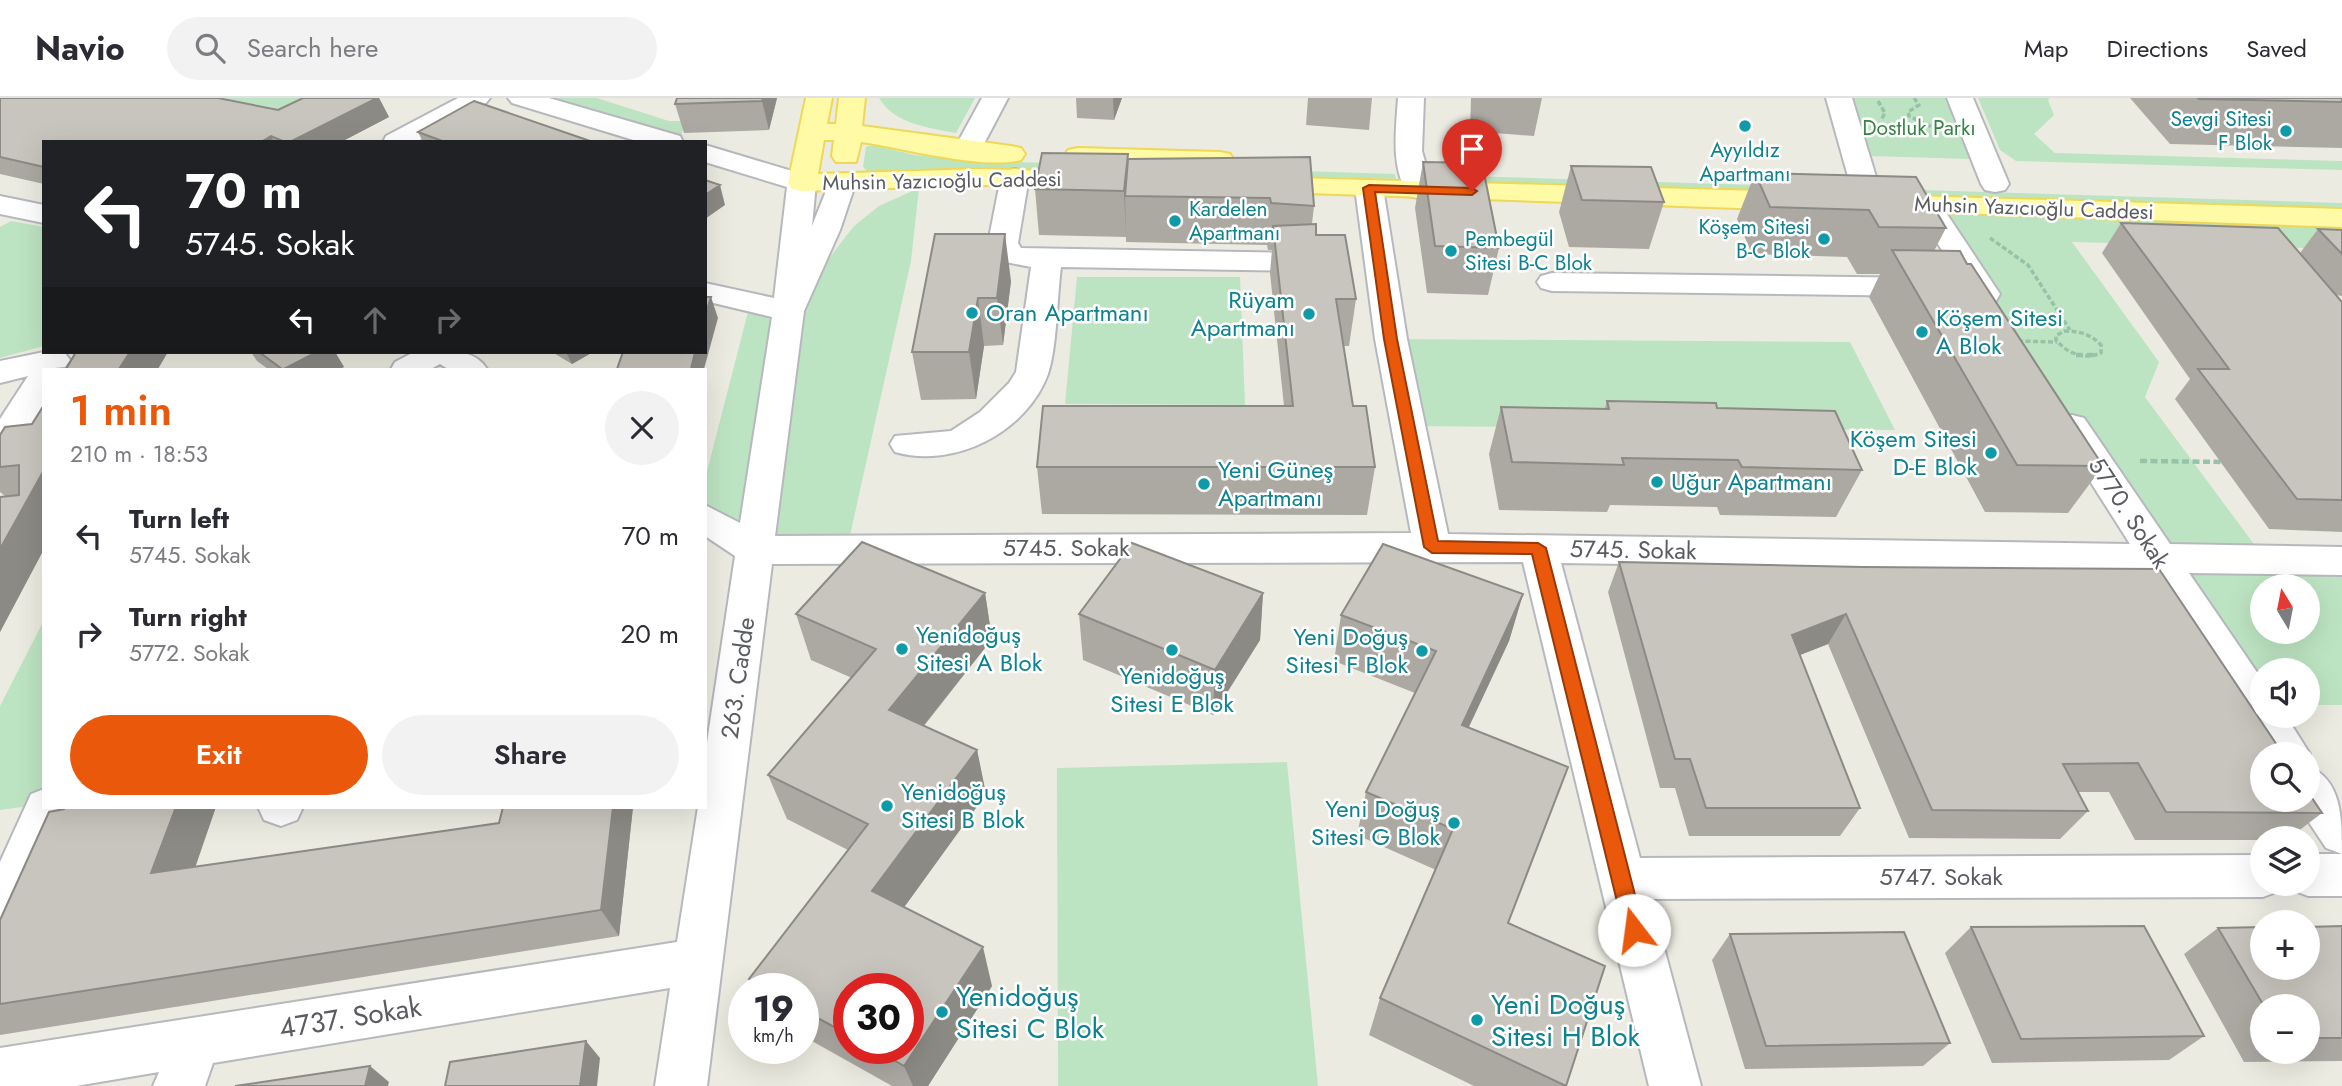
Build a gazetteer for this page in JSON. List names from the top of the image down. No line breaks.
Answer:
{"streets":{"main road":["Muhsin Yazıcıoğlu Caddesi"],"street":["5770. Sokak","5745. Sokak","263. Cadde","5747. Sokak","4737. Sokak"]},"crossings":[["Muhsin Yazıcıoğlu Caddesi","263. Cadde"],["5770. Sokak","5745. Sokak"],["5745. Sokak","263. Cadde"],["263. Cadde","4737. Sokak"]],"parks":["Dostluk Parkı"],"places":["Ayyıldız Apartmanı","Sevgi Sitesi F Blok","Kardelen Apartmanı","Köşem Sitesi B-C Blok","Pembegül Sitesi B-C Blok","Oran Apartmanı","Rüyam Apartmanı","Köşem Sitesi A Blok","Köşem Sitesi D-E Blok","Uğur Apartmanı","Yeni Güneş Apartmanı","Yenidoğuş Sitesi A Blok","Yenidoğuş Sitesi E Blok","Yeni Doğuş Sitesi F Blok","Yenidoğuş Sitesi B Blok","Yeni Doğuş Sitesi G Blok","Yenidoğuş Sitesi C Blok","Yeni Doğuş Sitesi H Blok"],"north":"top","page":{"header":"Navio","search":"Search here","nav":["Map","Directions","Saved"],"turn":["70 m","5745. Sokak"],"heading":["1 min","210 m · 18:53"],"list":[{"name":"Turn left","note":"5745. Sokak","value":"70 m"},{"name":"Turn right","note":"5772. Sokak","value":"20 m"}],"map_buttons":["+","−"],"buttons":["Exit","Share"],"speed":"19 km/h","limit":"30"}}
